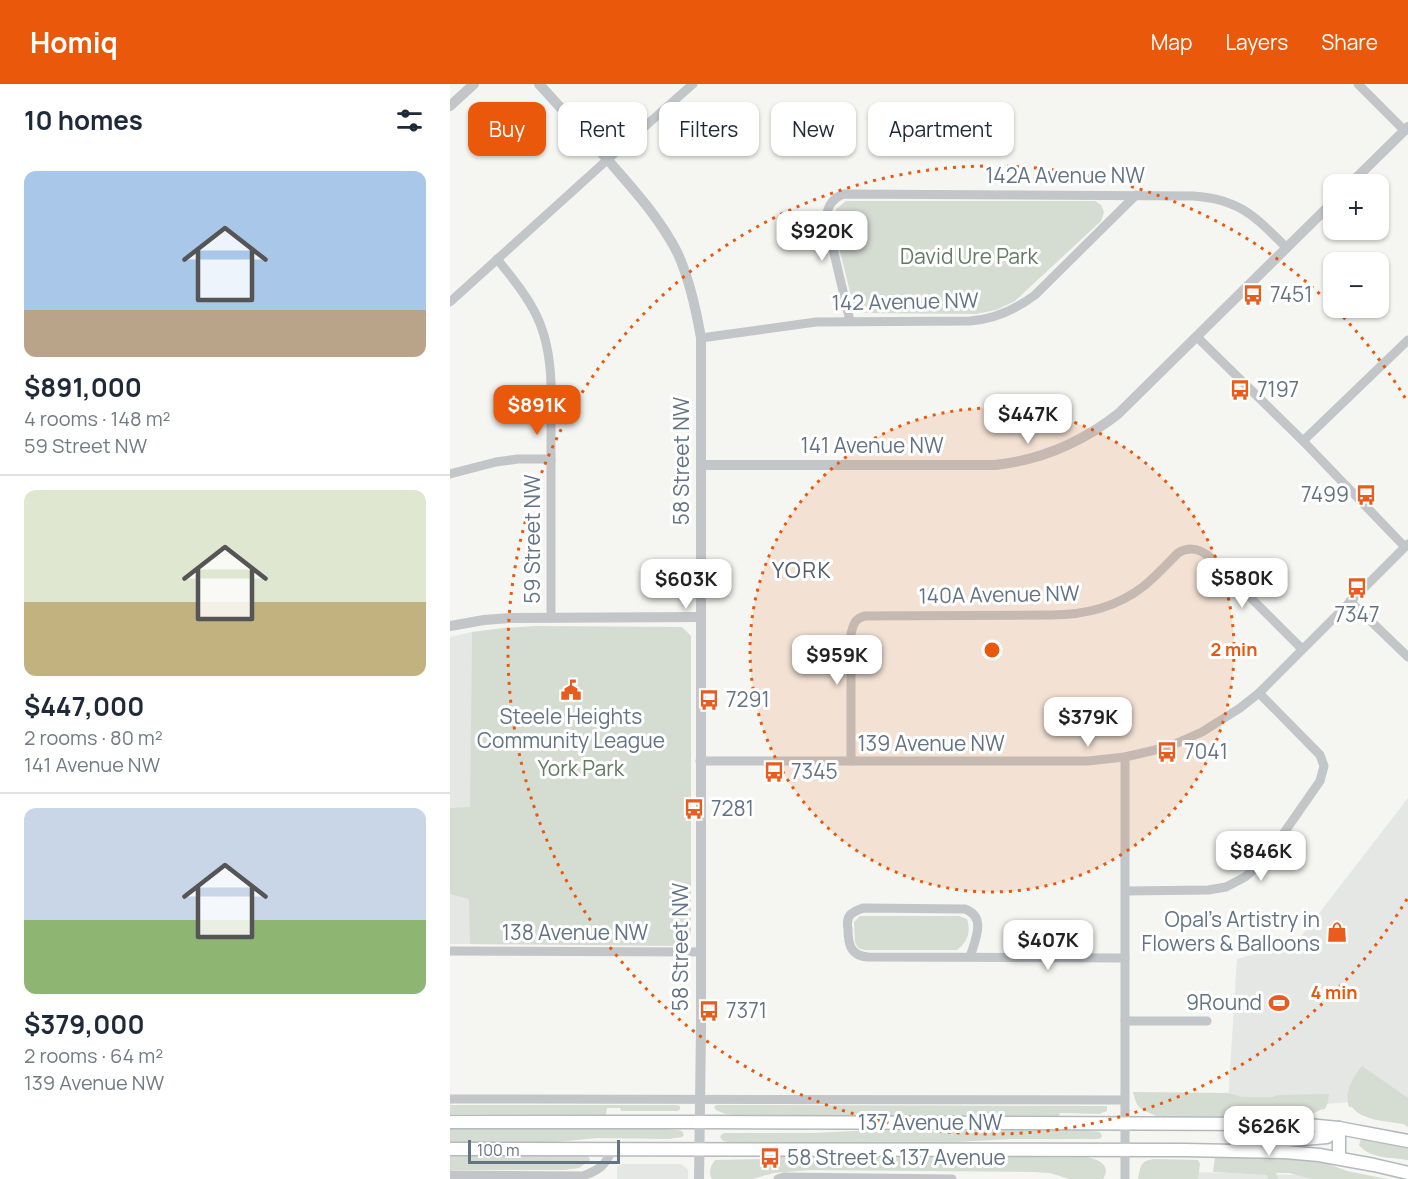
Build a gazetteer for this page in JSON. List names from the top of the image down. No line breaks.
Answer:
{"streets":{"main road":["137 Avenue NW"],"street":["142A Avenue NW","142 Avenue NW","141 Avenue NW","58 Street NW","59 Street NW","140A Avenue NW","139 Avenue NW","138 Avenue NW"]},"crossings":[["142A Avenue NW","142 Avenue NW"],["142A Avenue NW","141 Avenue NW"],["142 Avenue NW","58 Street NW"],["141 Avenue NW","58 Street NW"],["58 Street NW","139 Avenue NW"],["58 Street NW","138 Avenue NW"],["58 Street NW","137 Avenue NW"],["140A Avenue NW","139 Avenue NW"]],"districts":["YORK"],"parks":["David Ure Park","York Park"],"places":{"bus stop":["7451","7197","7499","7347","7291","7041","7345","7281","7371","58 Street & 137 Avenue"],"public building":["Steele Heights Community League"],"shop":["Opal's Artistry in Flowers & Balloons"],"sports":["9Round"]},"scale_bar":"100 m","page":{"header":"Homiq","nav":["Map","Layers","Share"],"heading":"10 homes","chip":["Buy","Rent","Filters","New","Apartment"],"list":[{"name":"$891,000","note":"4 rooms · 148 m² · 59 Street NW"},{"name":"$447,000","note":"2 rooms · 80 m² · 141 Avenue NW"},{"name":"$379,000","note":"2 rooms · 64 m² · 139 Avenue NW"}],"map_buttons":["+","−"],"price":["$920K","$891K","$447K","$580K","$603K","$959K","$379K","$846K","$407K","$626K"],"scale":"100 m"},"rings":["2 min","4 min"]}
